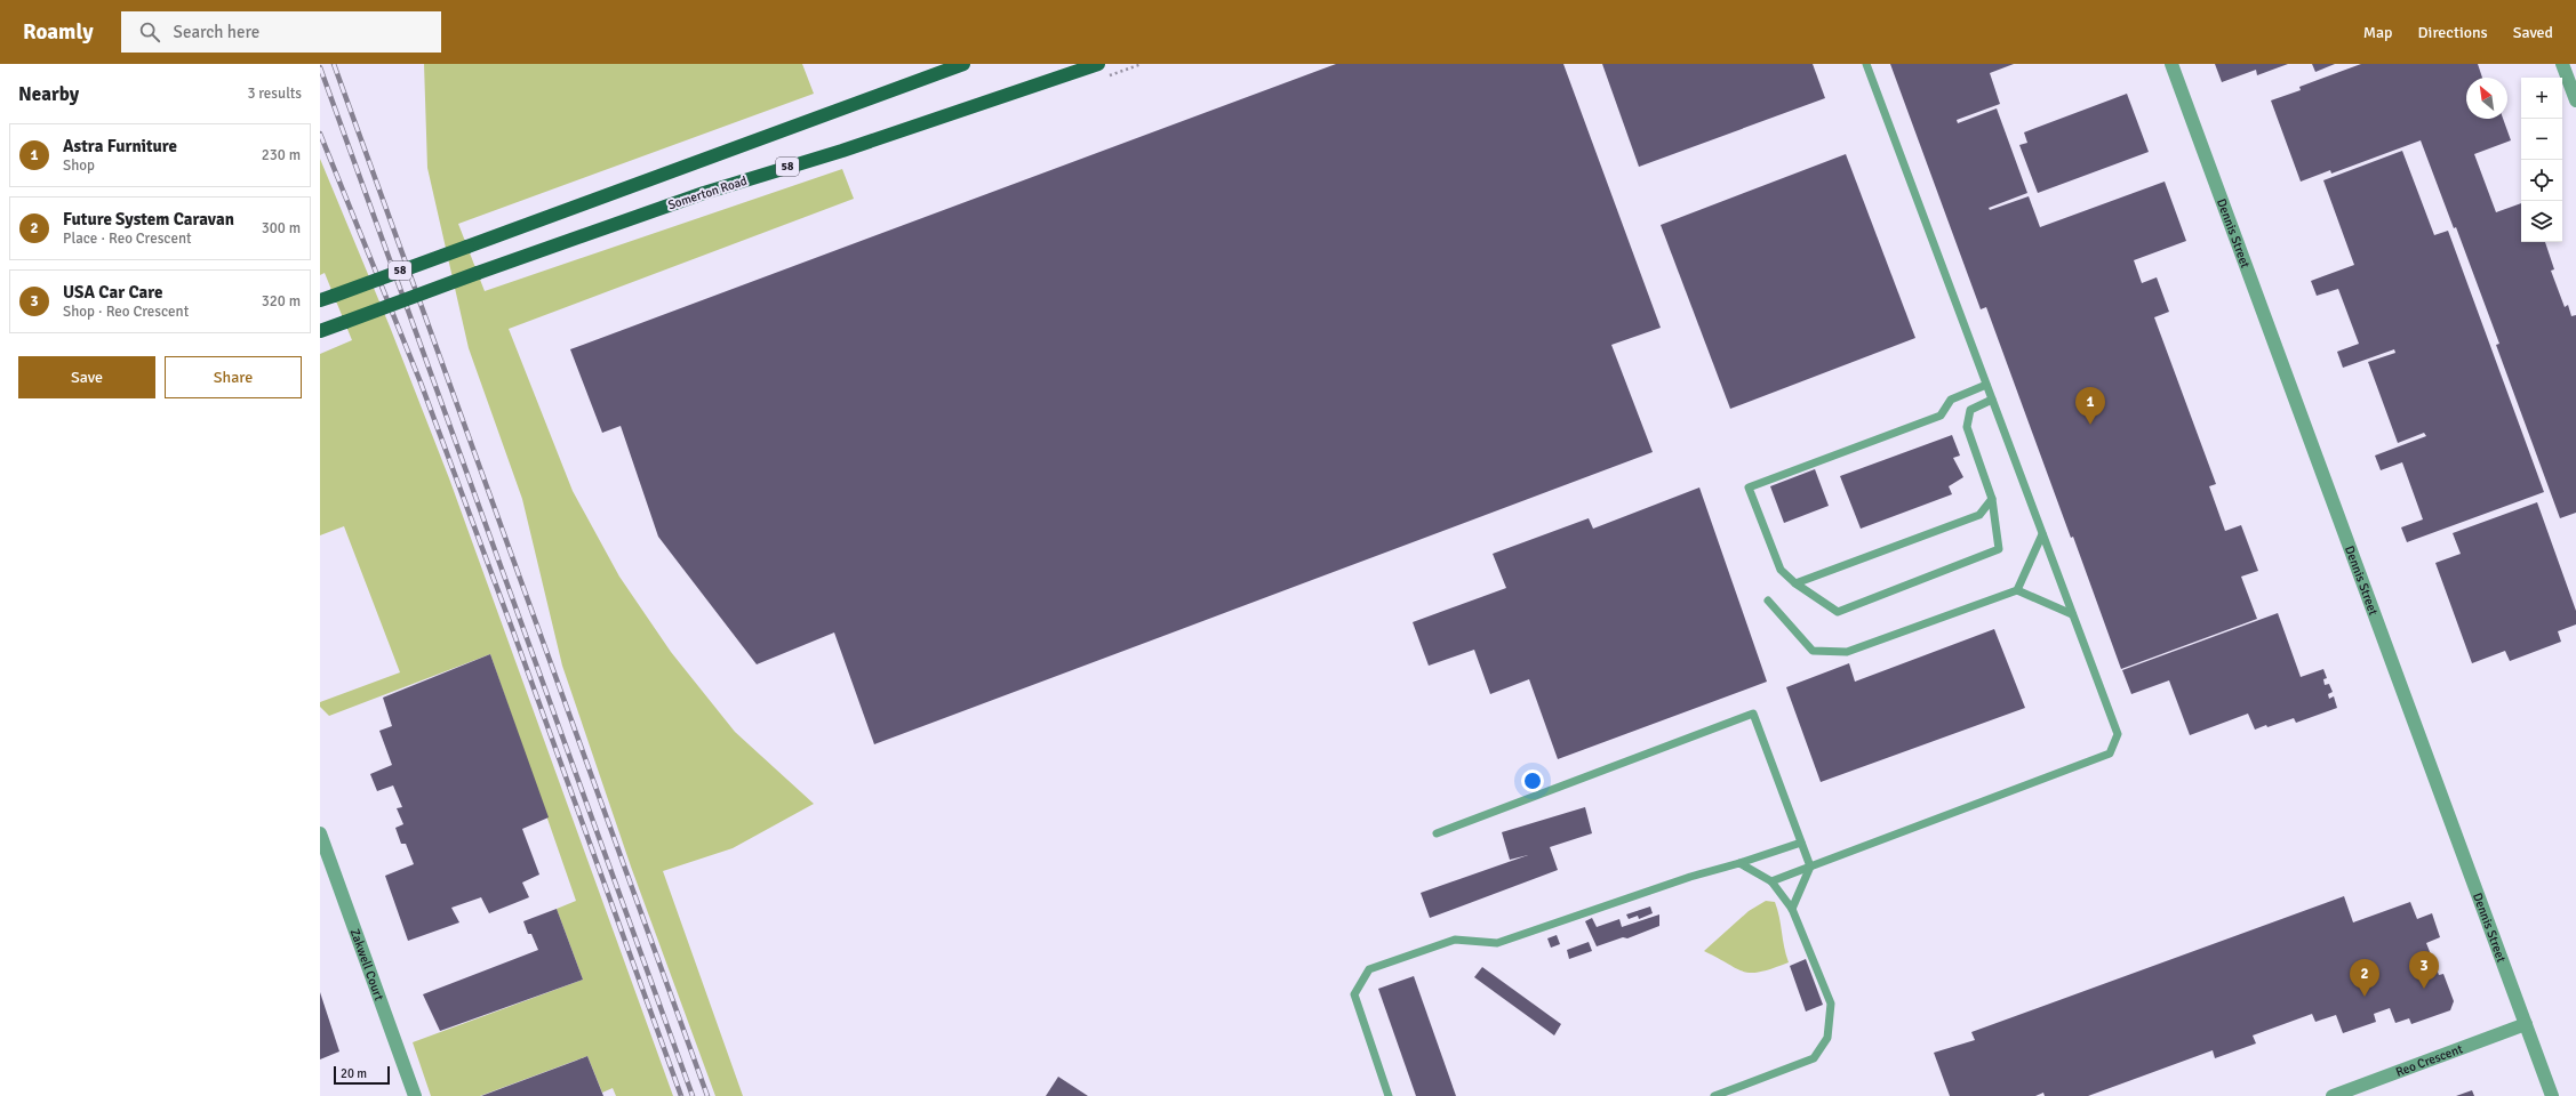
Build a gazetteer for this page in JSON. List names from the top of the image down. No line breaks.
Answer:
{"streets":{"main road":["58","Somerton Road"],"street":["Dennis Street","Zakwell Court","Reo Crescent"]},"crossings":[["Dennis Street","Reo Crescent"]],"scale_bar":"20 m","north":"top left","page":{"header":"Roamly","search":"Search here","nav":["Map","Directions","Saved"],"heading":["Nearby","3 results"],"map_buttons":["+","−"],"list":[{"mark":"1","name":"Astra Furniture","note":"Shop","value":"230 m"},{"mark":"2","name":"Future System Caravan","note":"Place · Reo Crescent","value":"300 m"},{"mark":"3","name":"USA Car Care","note":"Shop · Reo Crescent","value":"320 m"}],"buttons":["Save","Share"],"pins":["1","3","2"],"scale":"20 m"}}
